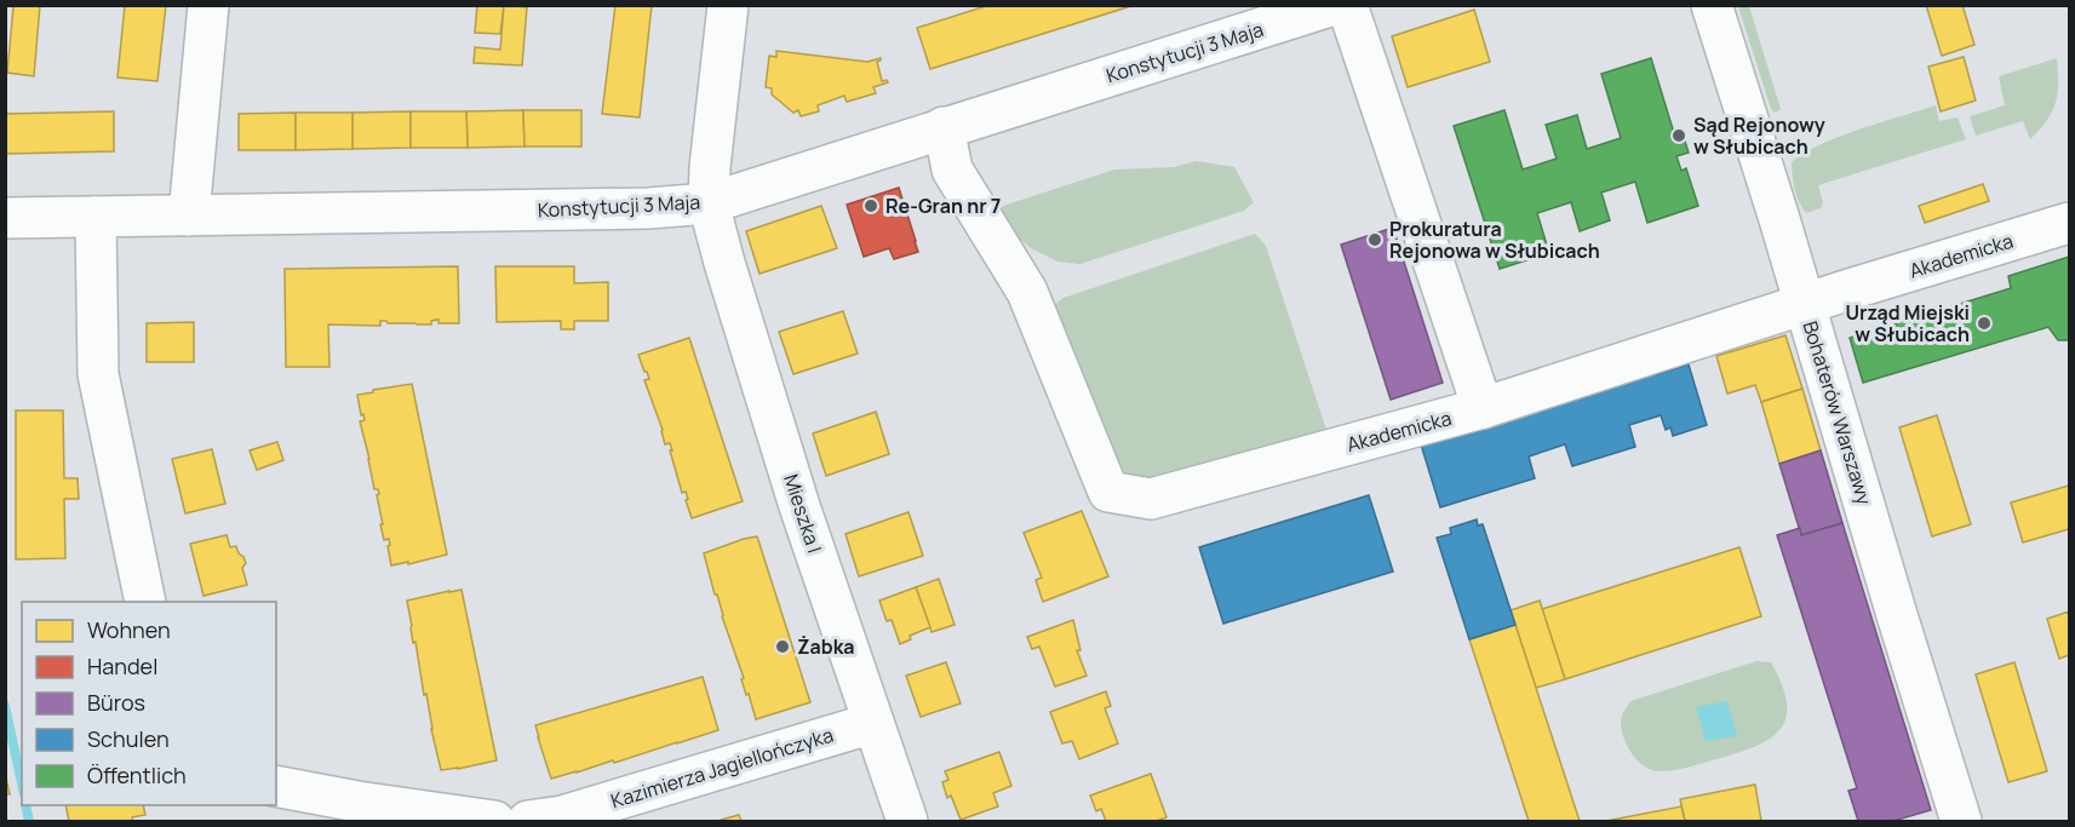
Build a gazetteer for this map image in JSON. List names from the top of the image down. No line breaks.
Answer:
{"streets":{"street":["Konstytucji 3 Maja","Akademicka","Bohaterów Warszawy","Mieszka I","Kazimierza Jagiellończyka"]},"crossings":[["Konstytucji 3 Maja","Akademicka"],["Konstytucji 3 Maja","Mieszka I"],["Akademicka","Bohaterów Warszawy"],["Mieszka I","Kazimierza Jagiellończyka"]],"places":["Sąd Rejonowy w Słubicach","Re-Gran nr 7","Prokuratura Rejonowa w Słubicach","Urząd Miejski w Słubicach","Żabka"],"legend":["Wohnen","Handel","Büros","Schulen","Öffentlich"]}
